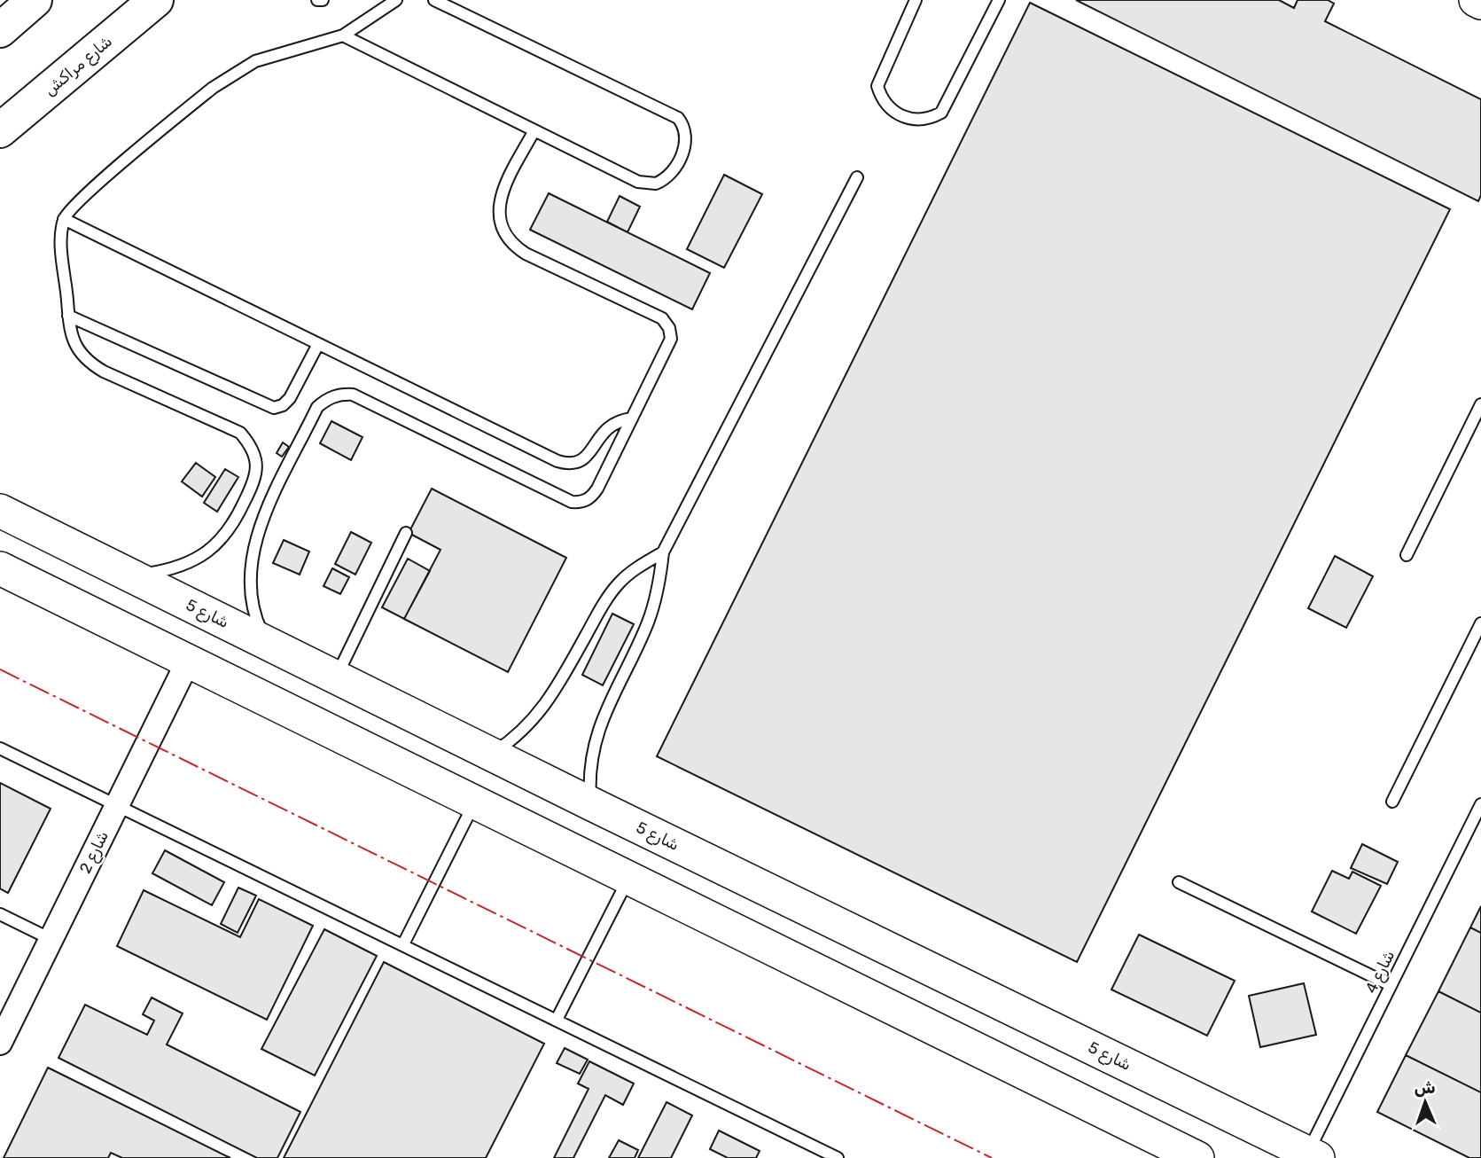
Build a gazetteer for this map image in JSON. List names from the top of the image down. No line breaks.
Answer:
{"streets":{"main road":["شارع مراكش"],"street":["شارع 5","شارع 2"],"lane":["شارع 4"]},"crossings":[["شارع 5","شارع 4"]],"north":"top"}
